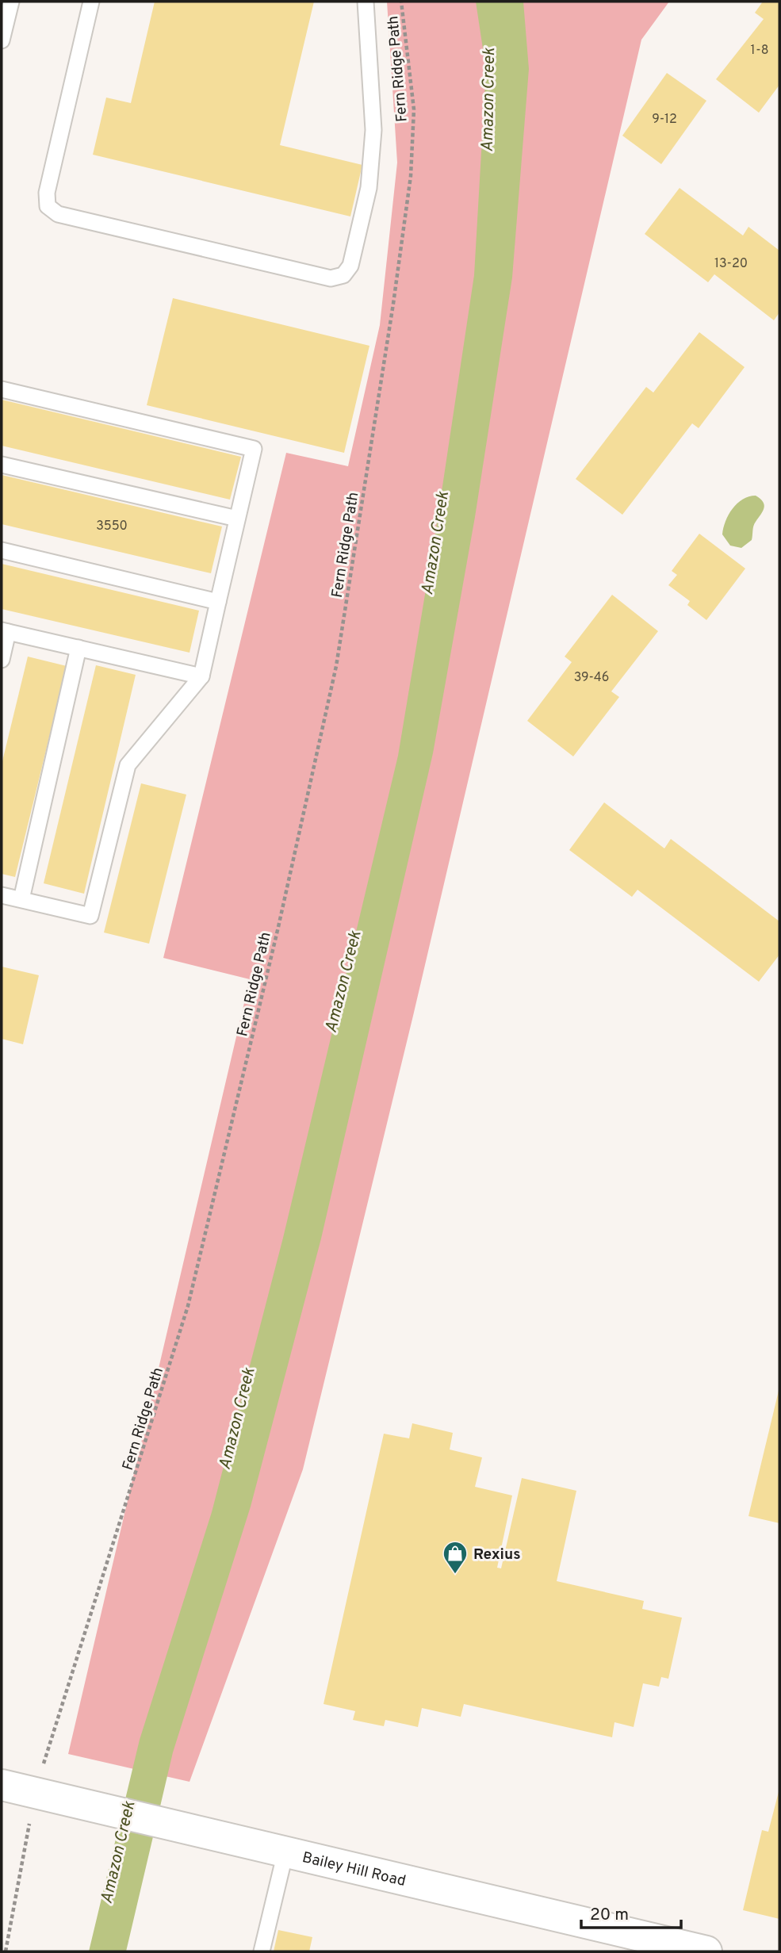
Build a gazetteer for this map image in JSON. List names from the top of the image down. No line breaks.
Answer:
{"streets":{"main road":["Bailey Hill Road"],"path":["Fern Ridge Path"]},"crossings":[["Fern Ridge Path","Bailey Hill Road"]],"water":["Amazon Creek"],"places":{"shop":["Rexius"]},"house_numbers":["1-8","9-12","13-20","3550","39-46"],"scale_bar":"20 m"}
